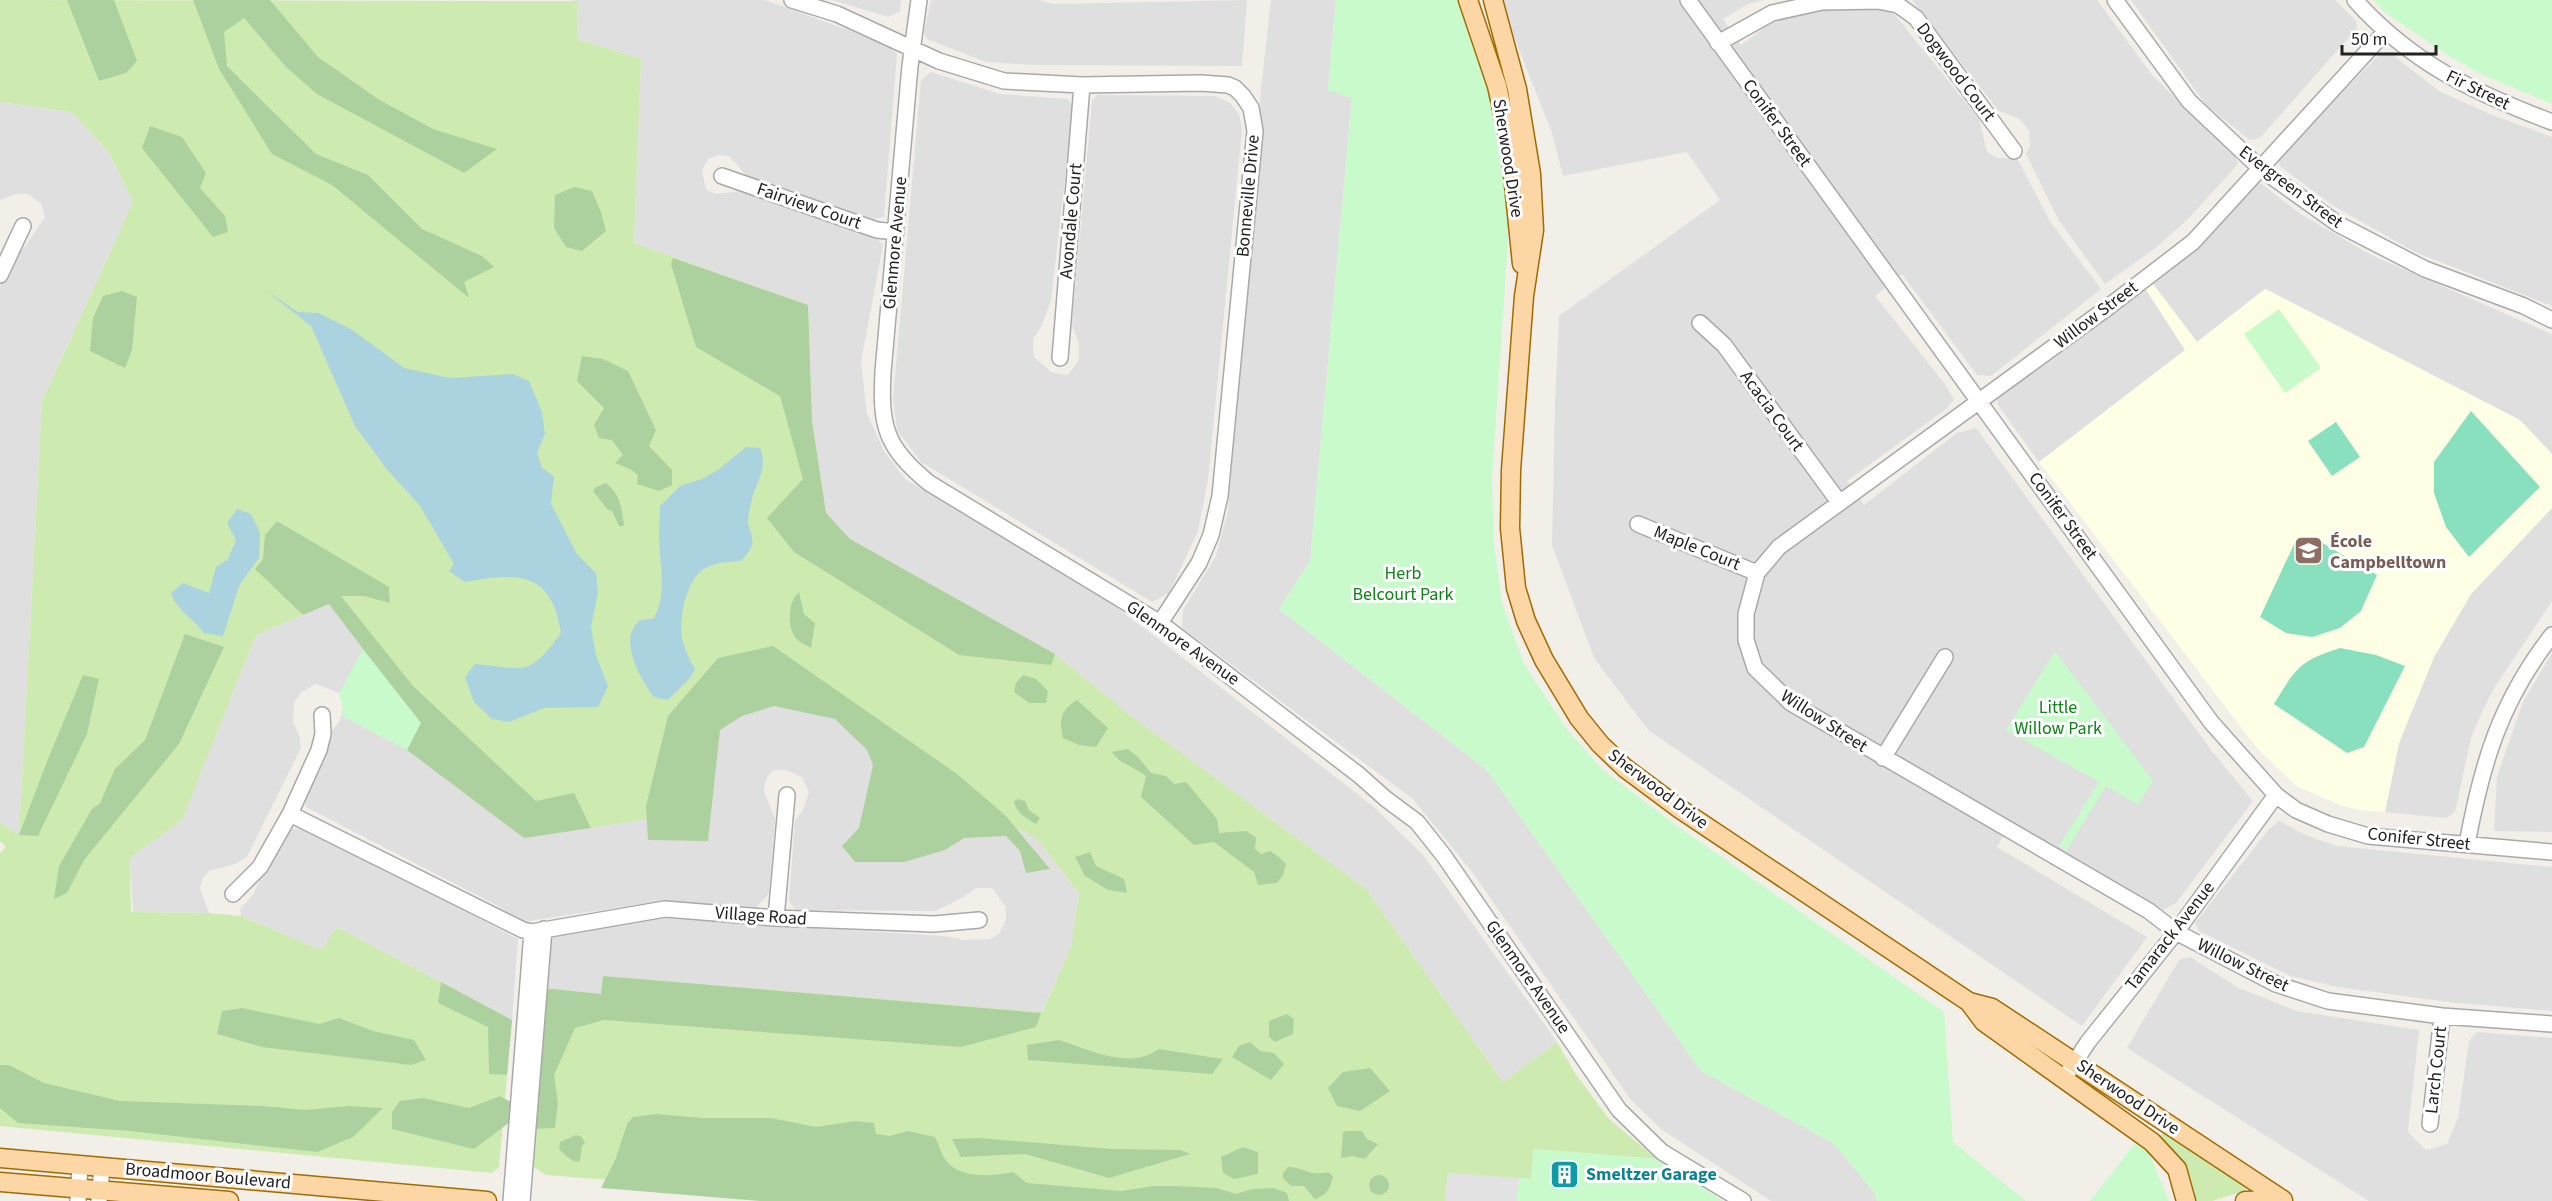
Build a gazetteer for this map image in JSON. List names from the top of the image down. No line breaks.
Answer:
{"streets":{"main road":["Sherwood Drive","Broadmoor Boulevard"],"street":["Dogwood Court","Fir Street","Conifer Street","Evergreen Street","Bonneville Drive","Fairview Court","Avondale Court","Glenmore Avenue","Willow Street","Acacia Court","Maple Court","Village Road","Tamarack Avenue","Larch Court"]},"crossings":[["Dogwood Court","Conifer Street"],["Fir Street","Willow Street"],["Conifer Street","Willow Street"],["Conifer Street","Tamarack Avenue"],["Sherwood Drive","Tamarack Avenue"],["Evergreen Street","Willow Street"],["Bonneville Drive","Avondale Court"],["Bonneville Drive","Glenmore Avenue"],["Fairview Court","Glenmore Avenue"],["Willow Street","Acacia Court"],["Willow Street","Maple Court"],["Willow Street","Tamarack Avenue"],["Willow Street","Larch Court"]],"parks":["Herb Belcourt Park","Little Willow Park"],"places":{"school or university":["École Campbelltown"],"building":["Smeltzer Garage"]},"scale_bar":"50 m"}
